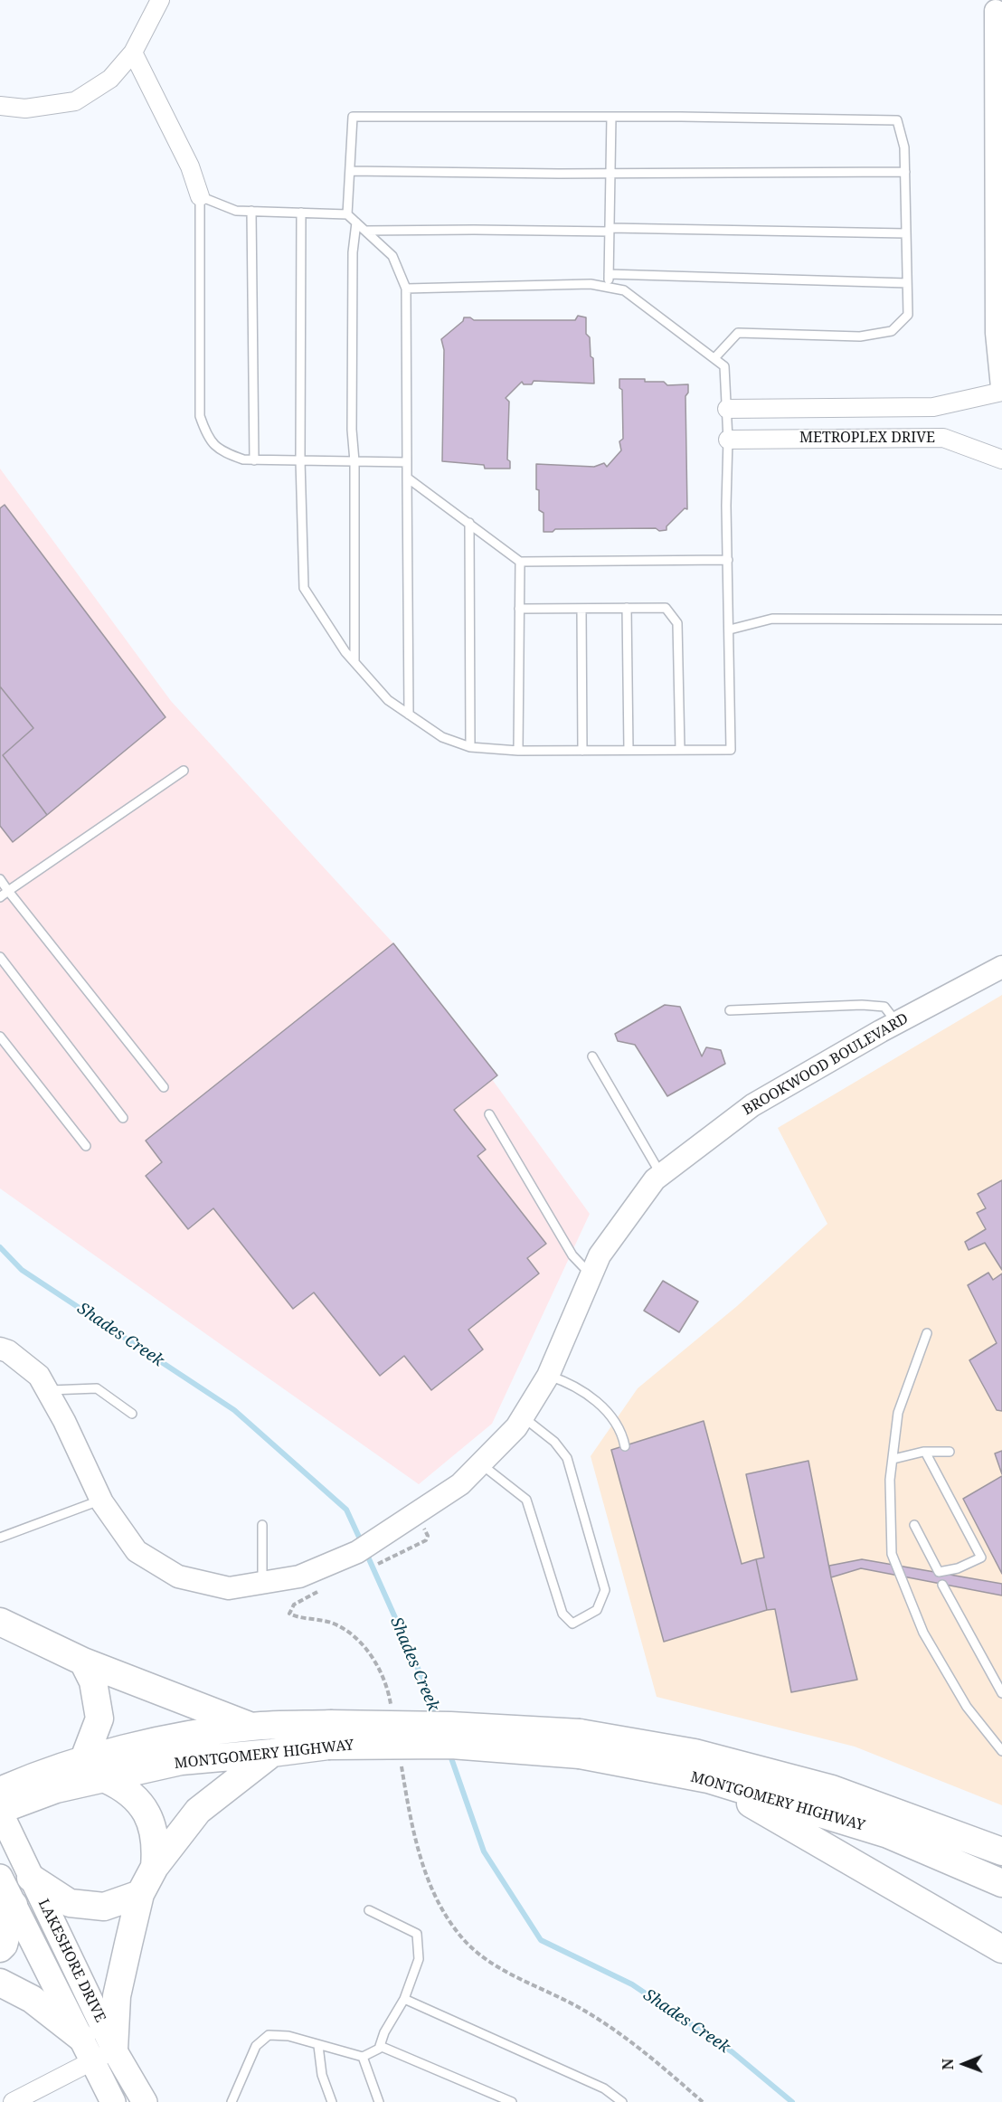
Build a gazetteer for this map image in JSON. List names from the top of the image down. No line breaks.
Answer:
{"streets":{"main road":["MONTGOMERY HIGHWAY","LAKESHORE DRIVE"],"street":["METROPLEX DRIVE","BROOKWOOD BOULEVARD"]},"crossings":[["MONTGOMERY HIGHWAY","LAKESHORE DRIVE"]],"water":["Shades Creek"],"north":"left"}
